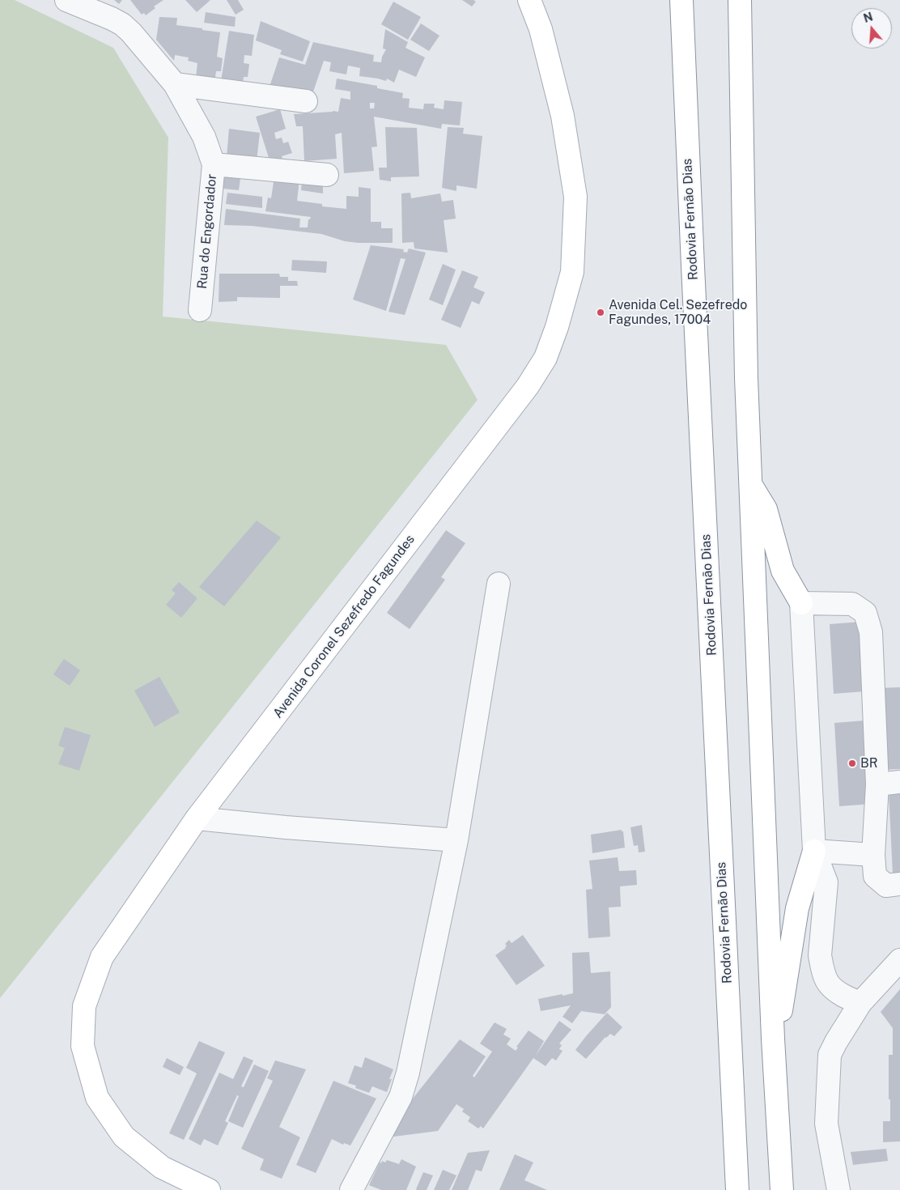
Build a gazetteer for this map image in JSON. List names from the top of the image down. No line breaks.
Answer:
{"streets":{"main road":["Rodovia Fernão Dias","Avenida Coronel Sezefredo Fagundes"],"street":["Rua do Engordador"]},"places":["Avenida Cel. Sezefredo Fagundes, 17004","BR"],"north":"top"}
